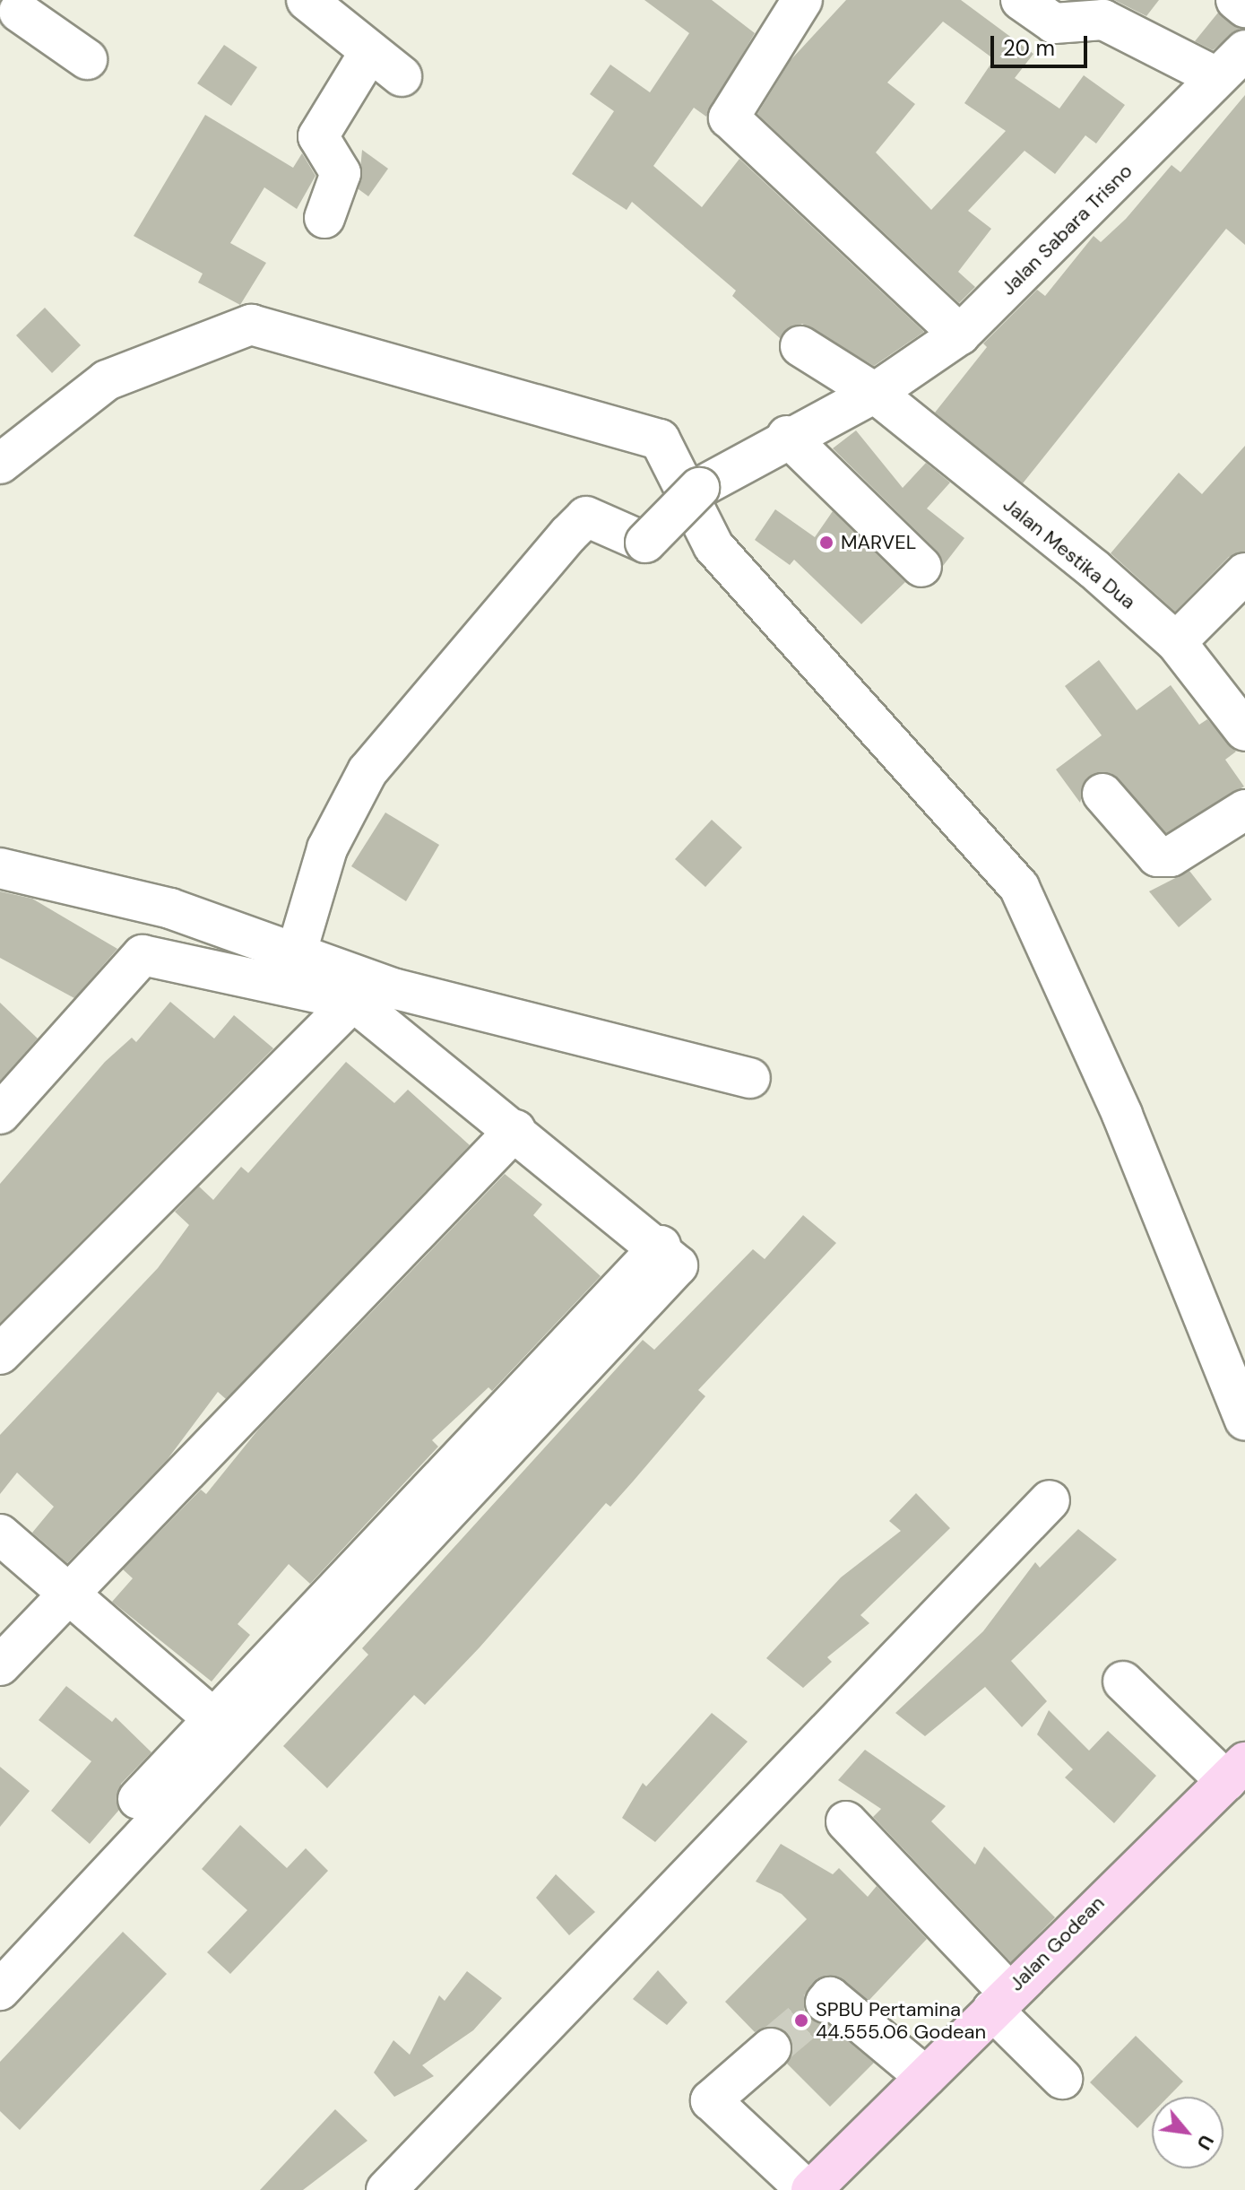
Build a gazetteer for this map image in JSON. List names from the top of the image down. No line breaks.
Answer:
{"streets":{"main road":["Jalan Godean"],"street":["Jalan Sabara Trisno","Jalan Mestika Dua"]},"crossings":[["Jalan Sabara Trisno","Jalan Mestika Dua"]],"places":["MARVEL","SPBU Pertamina 44.555.06 Godean"],"scale_bar":"20 m","north":"bottom right"}
